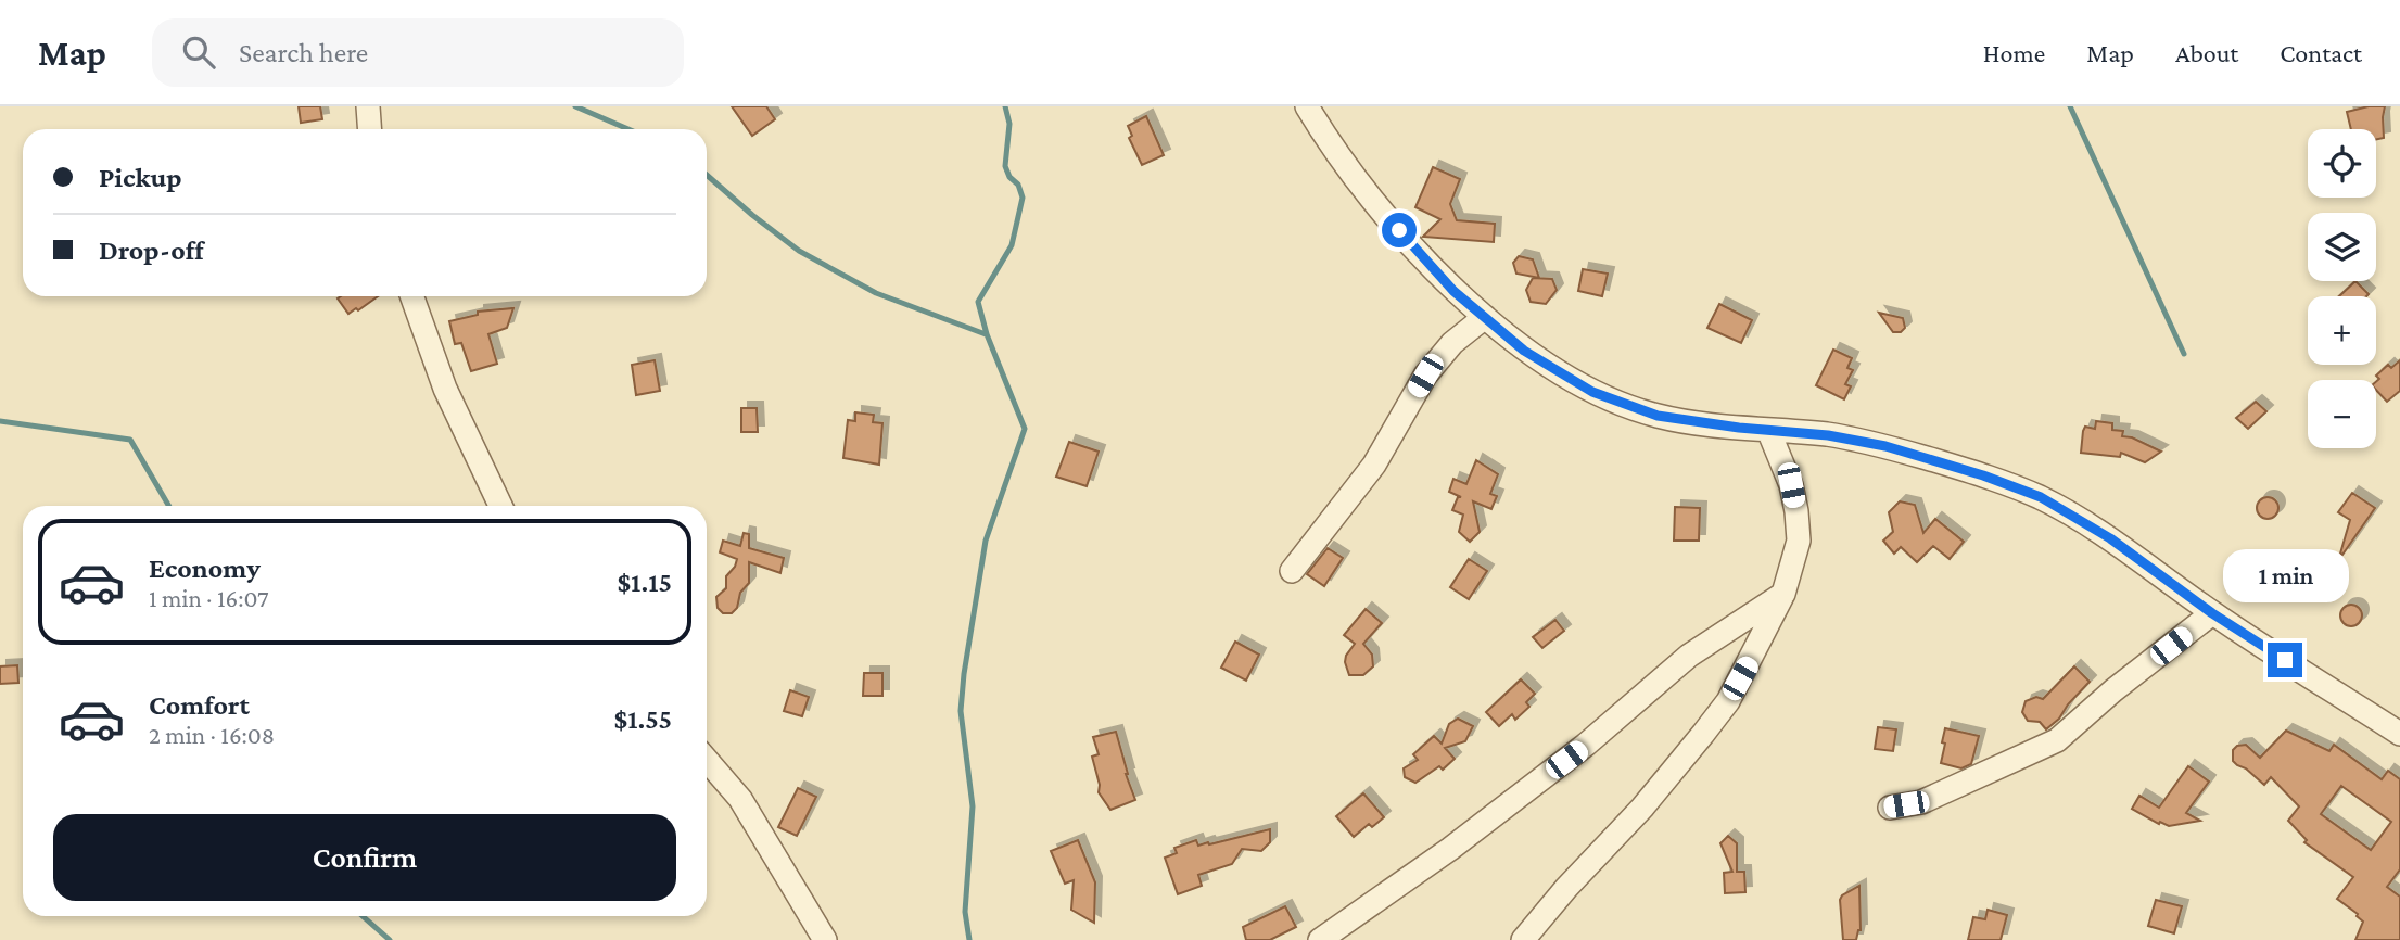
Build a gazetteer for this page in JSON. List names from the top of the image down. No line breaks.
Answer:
{"page":{"header":"Map","search":"Search here","nav":["Home","Map","About","Contact"],"map_buttons":["+","−"],"banner":["Pickup","Drop-off"],"list":[{"name":"Economy","note":"1 min · 16:07","value":"$1.15"},{"name":"Comfort","note":"2 min · 16:08","value":"$1.55"}],"bubble":"1 min","buttons":"Confirm"}}
